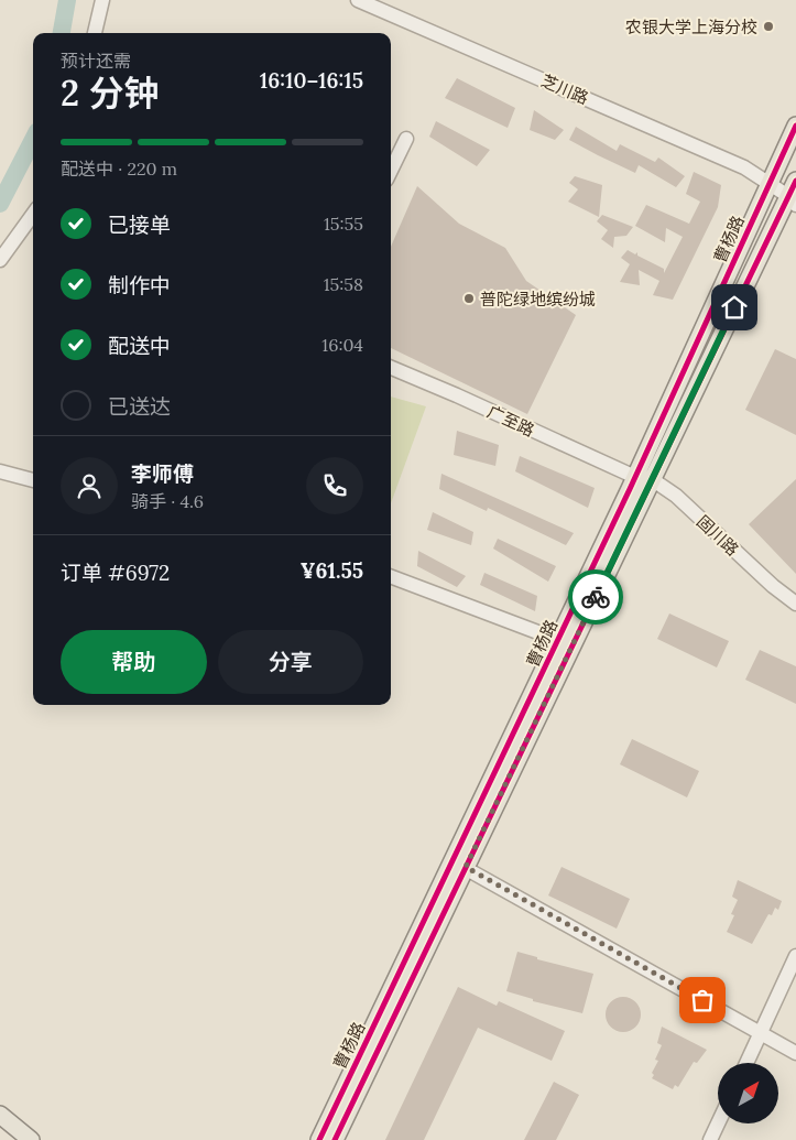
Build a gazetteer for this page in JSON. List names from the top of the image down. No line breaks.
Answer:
{"streets":{"main road":["曹杨路"],"street":["芝川路","广至路","固川路"]},"crossings":[["芝川路","曹杨路"],["曹杨路","广至路"],["曹杨路","固川路"],["广至路","固川路"]],"places":["农银大学上海分校","普陀绿地缤纷城"],"north":"top right","page":{"heading":["2 分钟","预计还需","16:10–16:15"],"panel":["李师傅","骑手 · 4.6","订单 #6972","¥61.55"],"bar":"配送中 · 220 m","list":[["已接单","15:55"],["制作中","15:58"],["配送中","16:04"],"已送达"],"buttons":["帮助","分享"]}}
